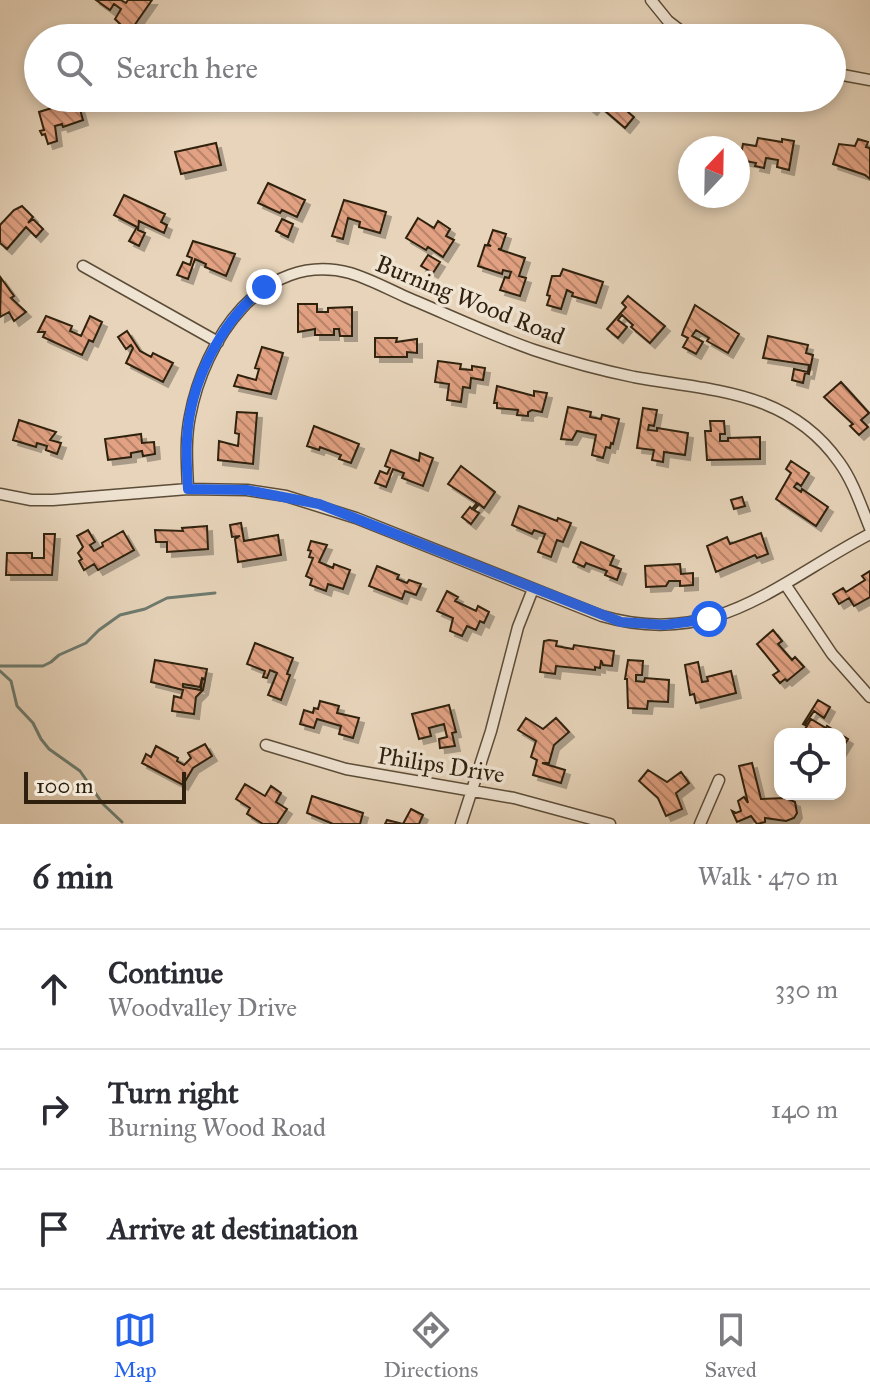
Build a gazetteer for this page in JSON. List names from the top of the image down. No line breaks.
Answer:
{"streets":{"street":["Burning Wood Road","Philips Drive"]},"scale_bar":"100 m","north":"top","page":{"search":"Search here","scale":"100 m","heading":["6 min","Walk · 470 m"],"list":[["Continue","Woodvalley Drive","330 m"],["Turn right","Burning Wood Road","140 m"],"Arrive at destination"],"nav":["Map","Directions","Saved"]}}
